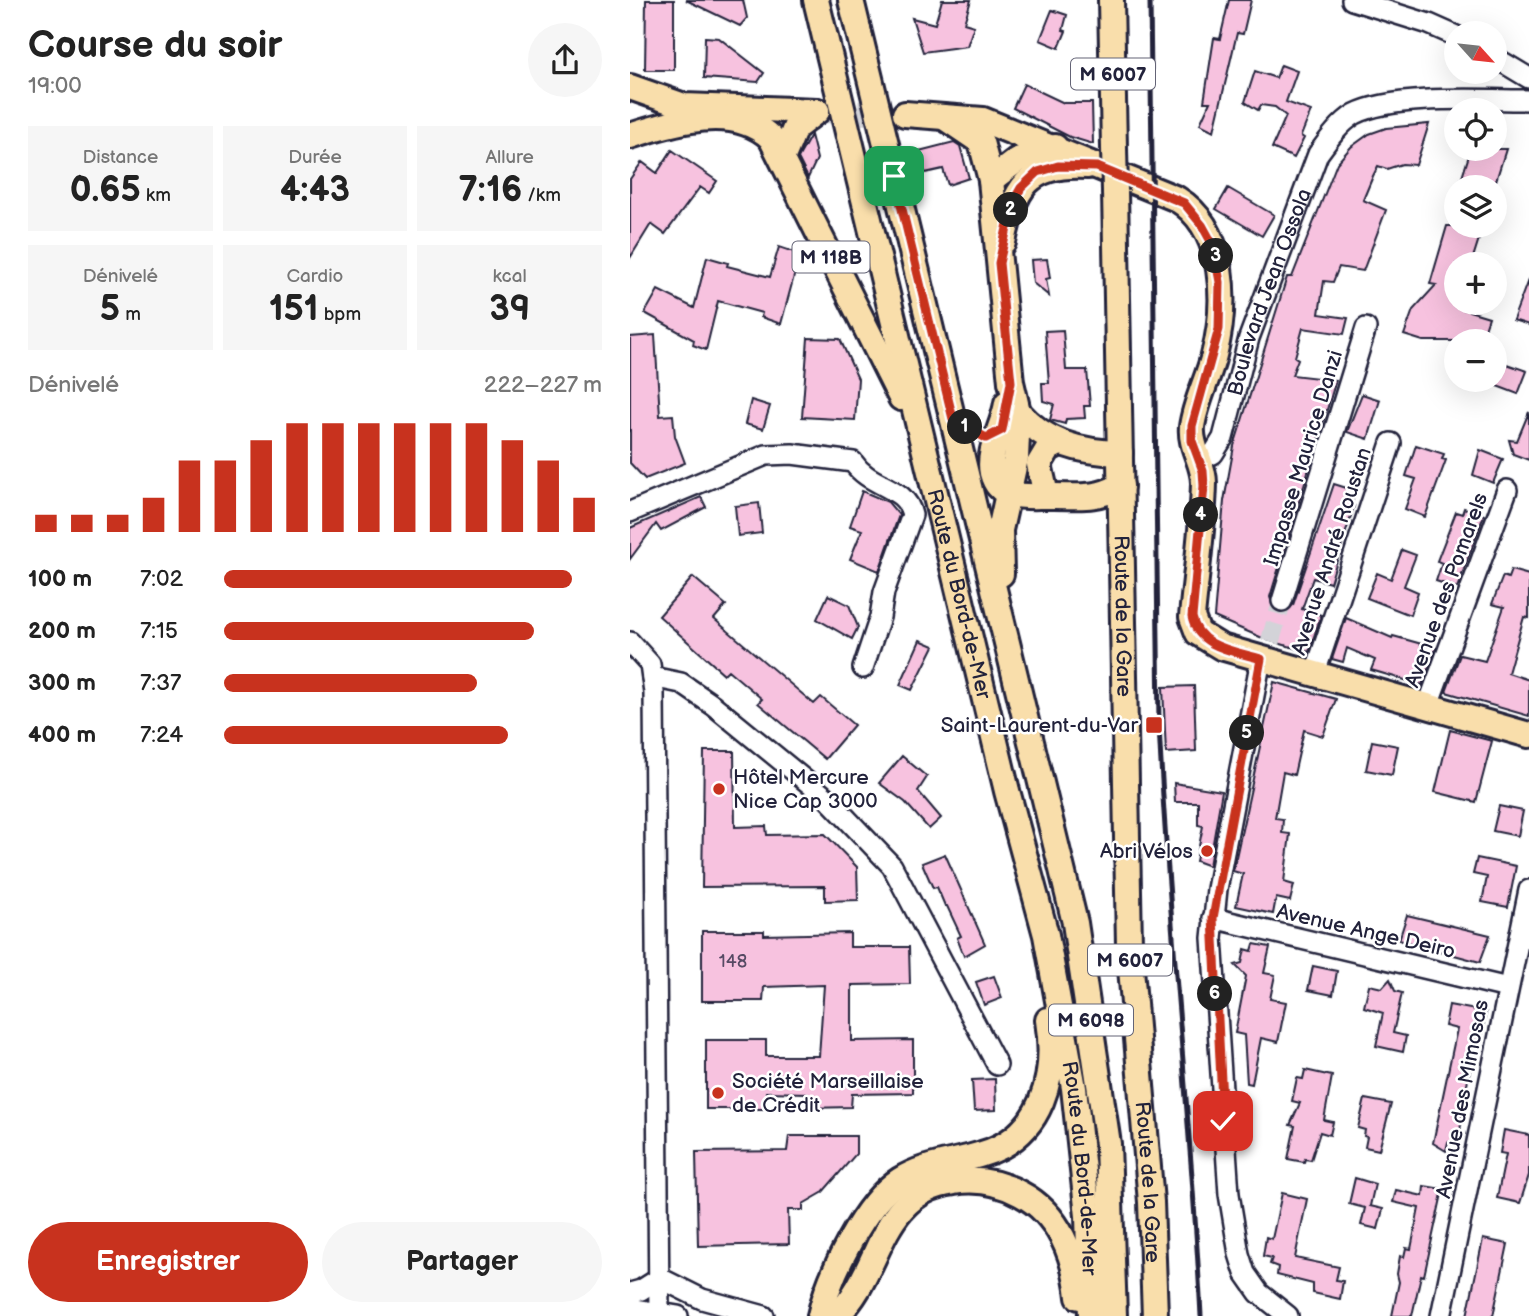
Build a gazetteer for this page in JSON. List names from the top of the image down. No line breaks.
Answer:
{"streets":{"main road":["M 6007","M 118B","Route du Bord-de-Mer","Route de la Gare","M 6098"],"street":["Boulevard Jean Ossola","Impasse Maurice Danzi","Avenue André Roustan","Avenue des Pomarels","Avenue Ange Deiro","Avenue des Mimosas"]},"crossings":[["M 118B","Route du Bord-de-Mer"],["Avenue Ange Deiro","Avenue des Mimosas"]],"places":{"transit":["Saint-Laurent-du-Var"],"other":["Hôtel Mercure Nice Cap 3000","Abri Vélos","Société Marseillaise de Crédit"]},"house_numbers":["148"],"north":"bottom right","page":{"heading":["Course du soir","19:00"],"map_buttons":["+","−"],"stats":[["Distance","0.65 km"],["Durée","4:43"],["Allure","7:16 /km"],["Dénivelé","5 m"],["Cardio","151 bpm"],["kcal","39"]],"pins":["2","3","1","4","5","6"],"chart":["Dénivelé","222–227 m"],"list":[{"name":"100 m","note":"7:02"},{"name":"200 m","note":"7:15"},{"name":"300 m","note":"7:37"},{"name":"400 m","note":"7:24"}],"buttons":["Enregistrer","Partager"]}}
